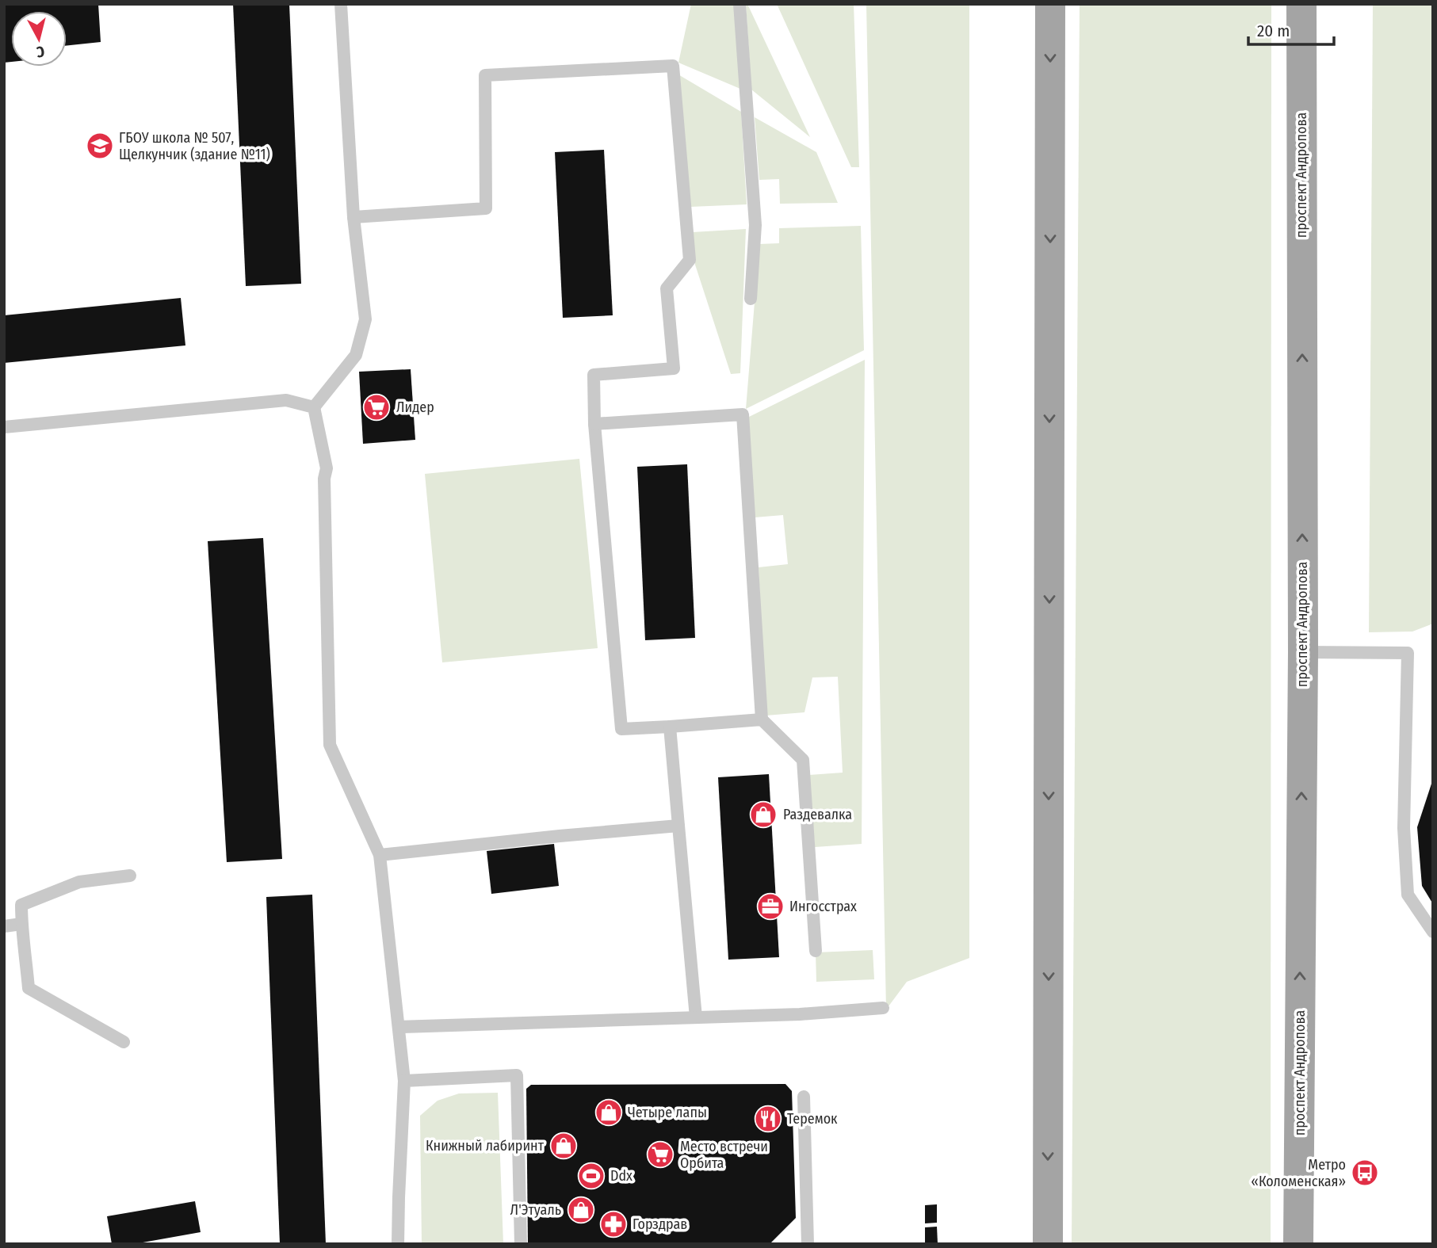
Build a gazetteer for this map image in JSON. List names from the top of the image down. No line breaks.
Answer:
{"streets":{"main road":["проспект Андропова"]},"places":{"school or university":["ГБОУ школа № 507, Щелкунчик (здание №11)"],"supermarket":["Лидер","Место встречи Орбита"],"shop":["Раздевалка","Четыре лапы","Книжный лабиринт","Л'Этуаль"],"office":["Ингосстрах"],"restaurant":["Теремок"],"bus stop":["Метро «Коломенская»"],"sports":["Ddx"],"pharmacy":["Горздрав"]},"scale_bar":"20 m","north":"bottom"}
